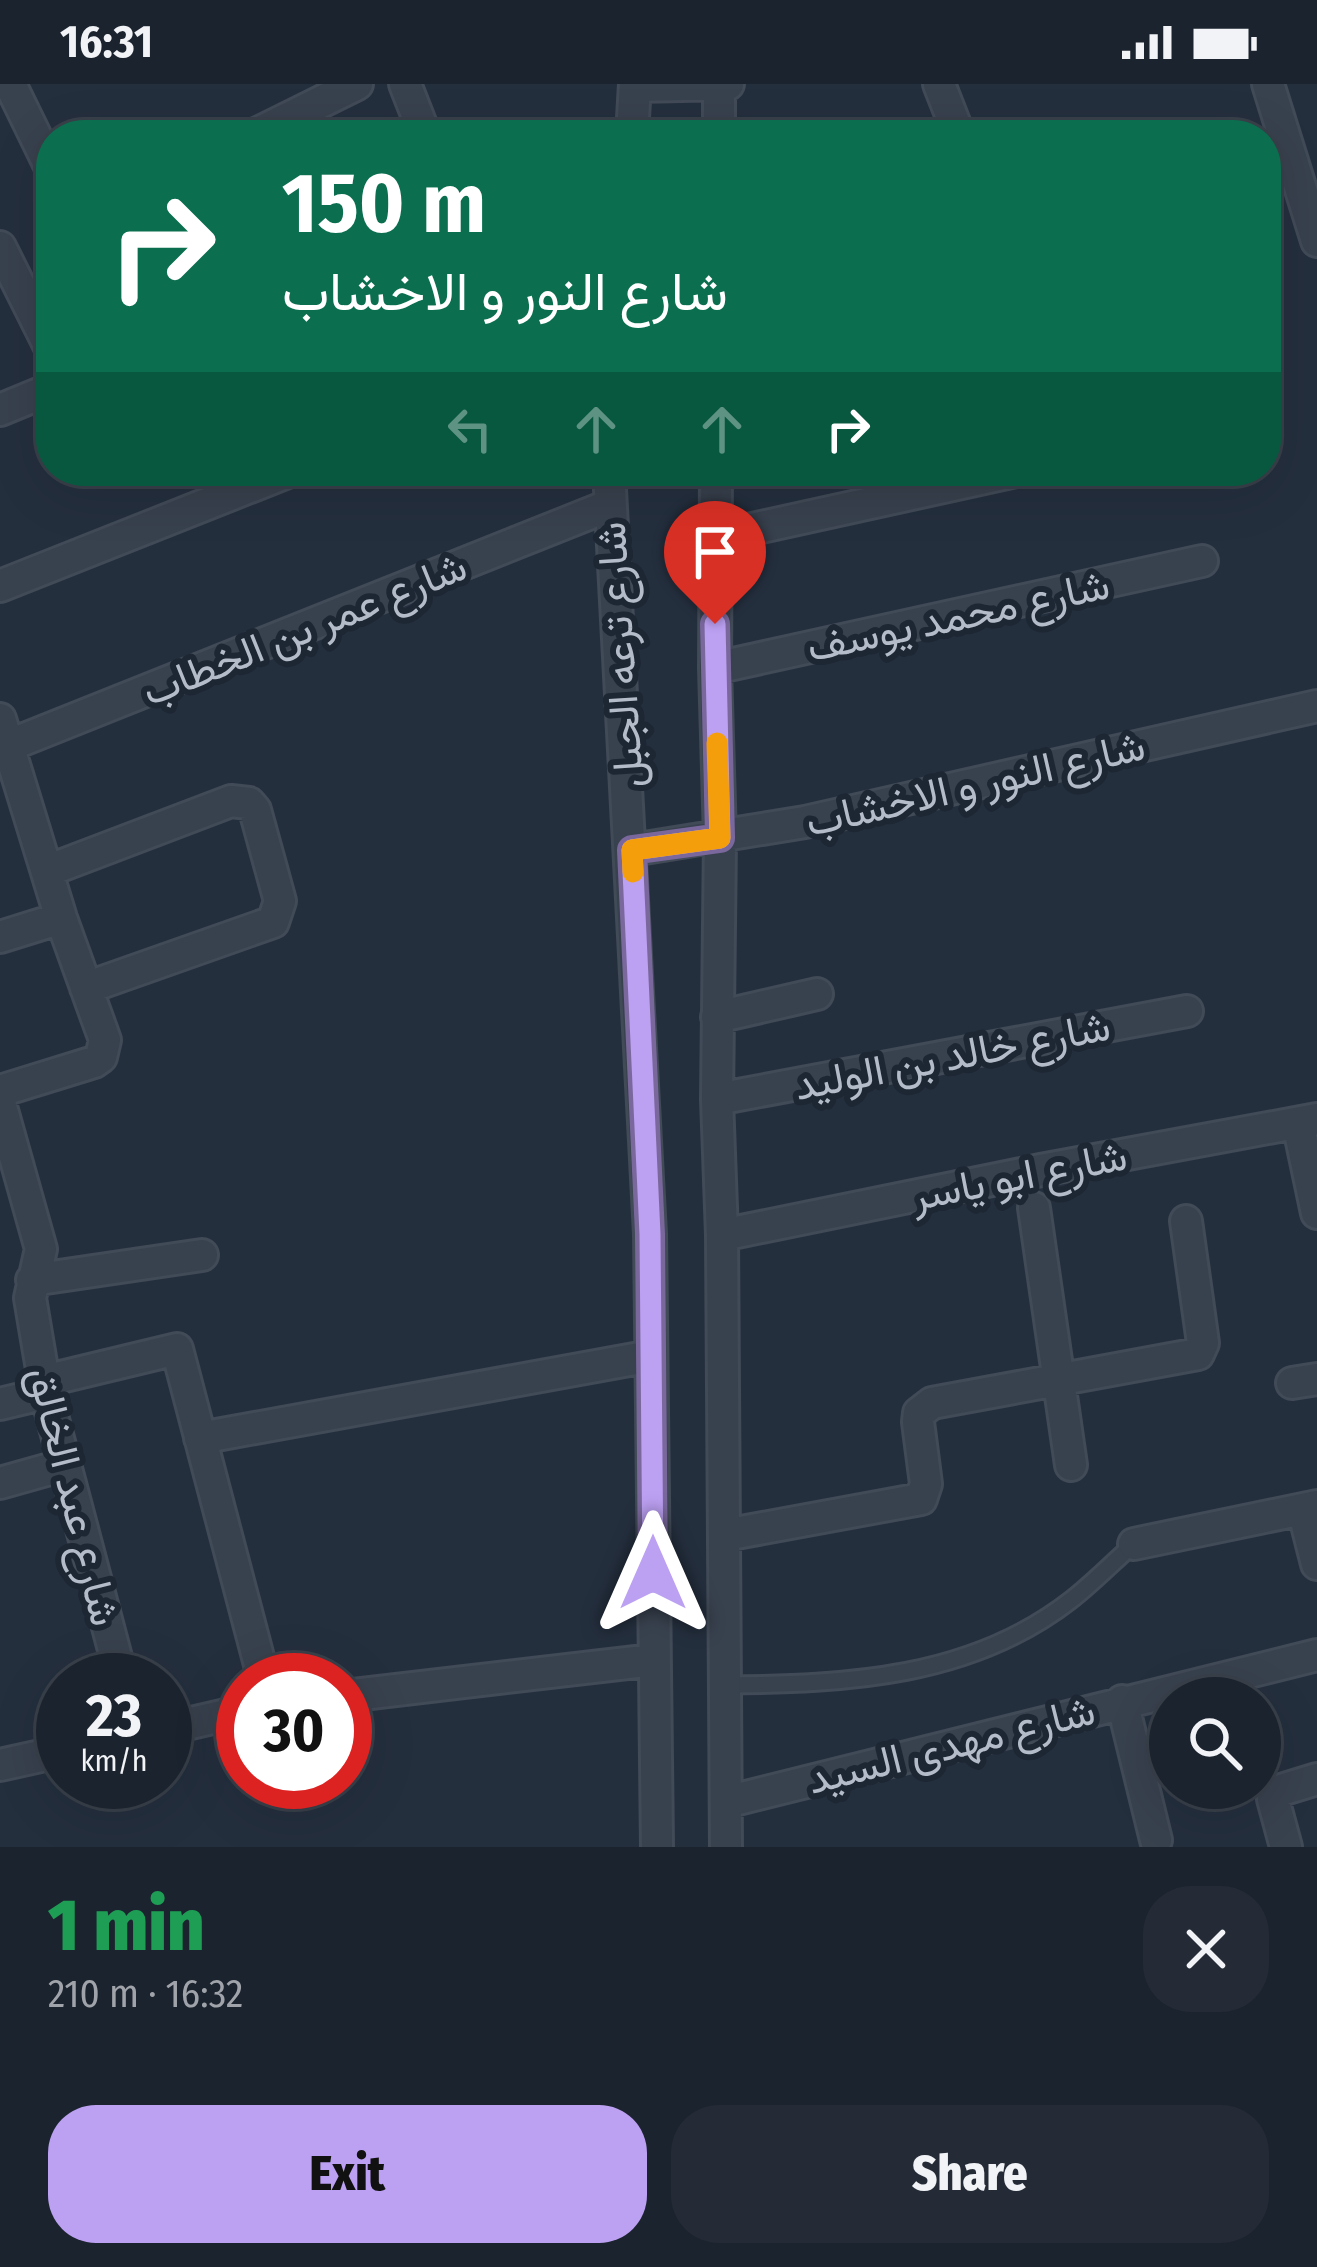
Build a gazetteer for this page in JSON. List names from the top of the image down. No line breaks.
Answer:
{"streets":{"street":["شارع محمد يوسف","شارع عمر بن الخطاب","شارع ترعه الجبل","شارع النور و الاخشاب","شارع خالد بن الوليد","شارع ابو ياسر","شارع عبد الخالق","شارع مهدى السيد"]},"crossings":[["شارع عمر بن الخطاب","شارع ترعه الجبل"],["شارع ترعه الجبل","شارع النور و الاخشاب"]],"page":{"status":"16:31","turn":["150 m","شارع النور و الاخشاب"],"speed":"23 km/h","limit":"30","heading":["1 min","210 m · 16:32"],"buttons":["Exit","Share"]}}
